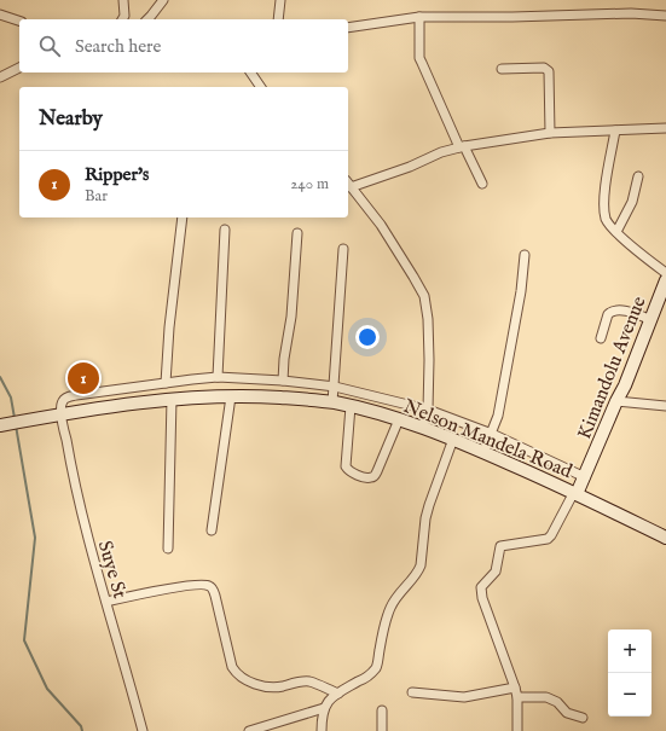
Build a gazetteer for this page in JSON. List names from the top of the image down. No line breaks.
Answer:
{"streets":{"main road":["Kimandolu Avenue","Nelson Mandela Road"],"street":["Suye St"]},"crossings":[["Kimandolu Avenue","Nelson Mandela Road"],["Nelson Mandela Road","Suye St"]],"page":{"search":"Search here","heading":"Nearby","list":[{"mark":"1","name":"Ripper's","note":"Bar","value":"240 m"}],"pins":"1","map_buttons":["+","−"]}}
